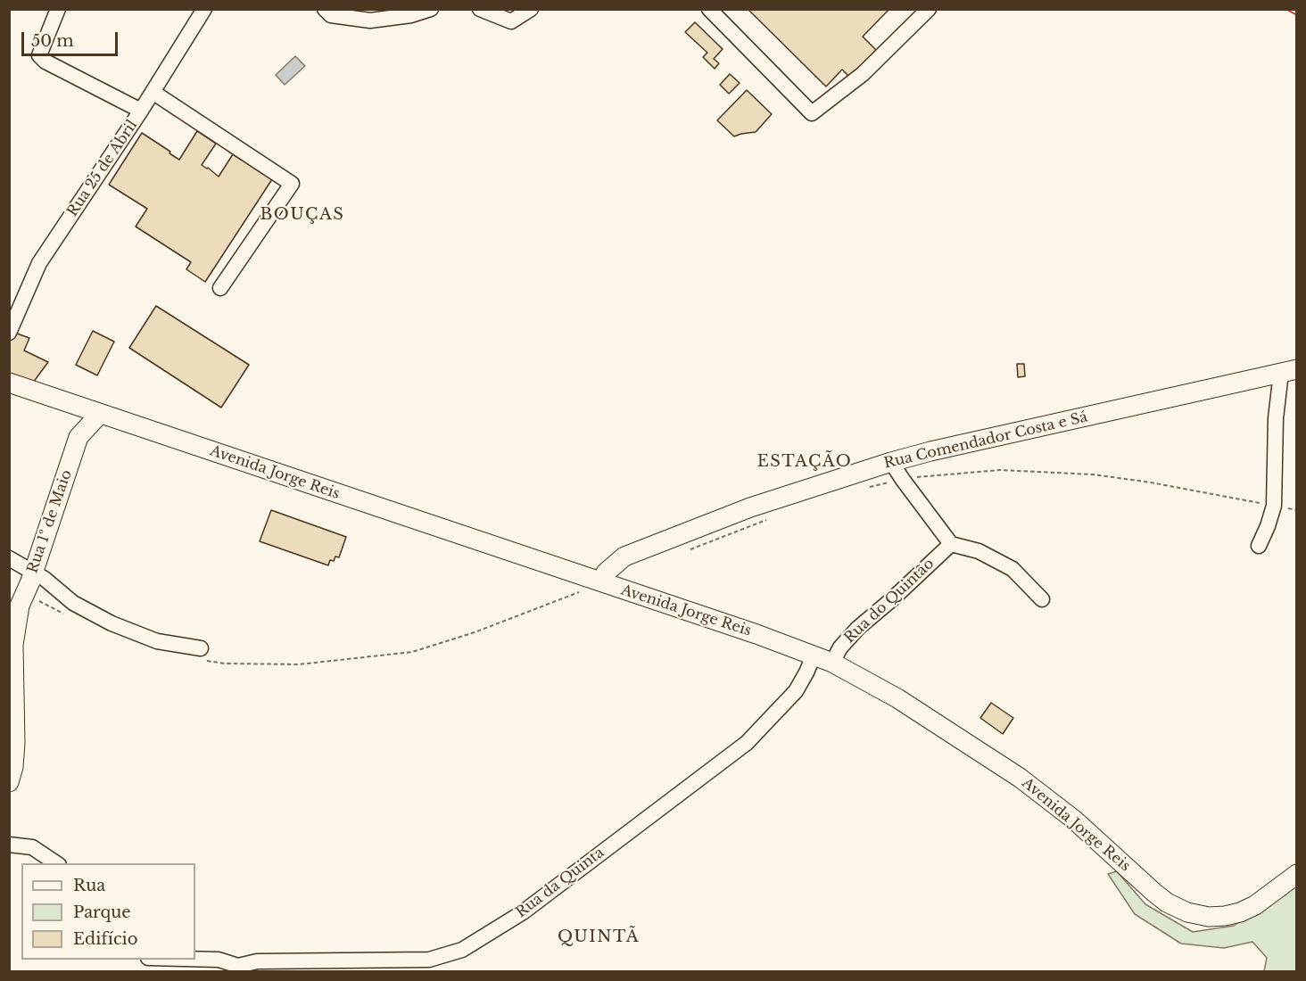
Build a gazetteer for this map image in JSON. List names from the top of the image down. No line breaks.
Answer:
{"streets":{"main road":["Rua Comendador Costa e Sá","Avenida Jorge Reis","Rua 1º de Maio"],"street":["Rua 25 de Abril","Rua do Quintão","Rua da Quinta"]},"crossings":[["Rua Comendador Costa e Sá","Avenida Jorge Reis"],["Avenida Jorge Reis","Rua 1º de Maio"],["Avenida Jorge Reis","Rua do Quintão"],["Avenida Jorge Reis","Rua da Quinta"]],"districts":["BOUÇAS","ESTAÇÃO","QUINTÃ"],"legend":["Rua","Parque","Edifício"],"scale_bar":"50 m"}
